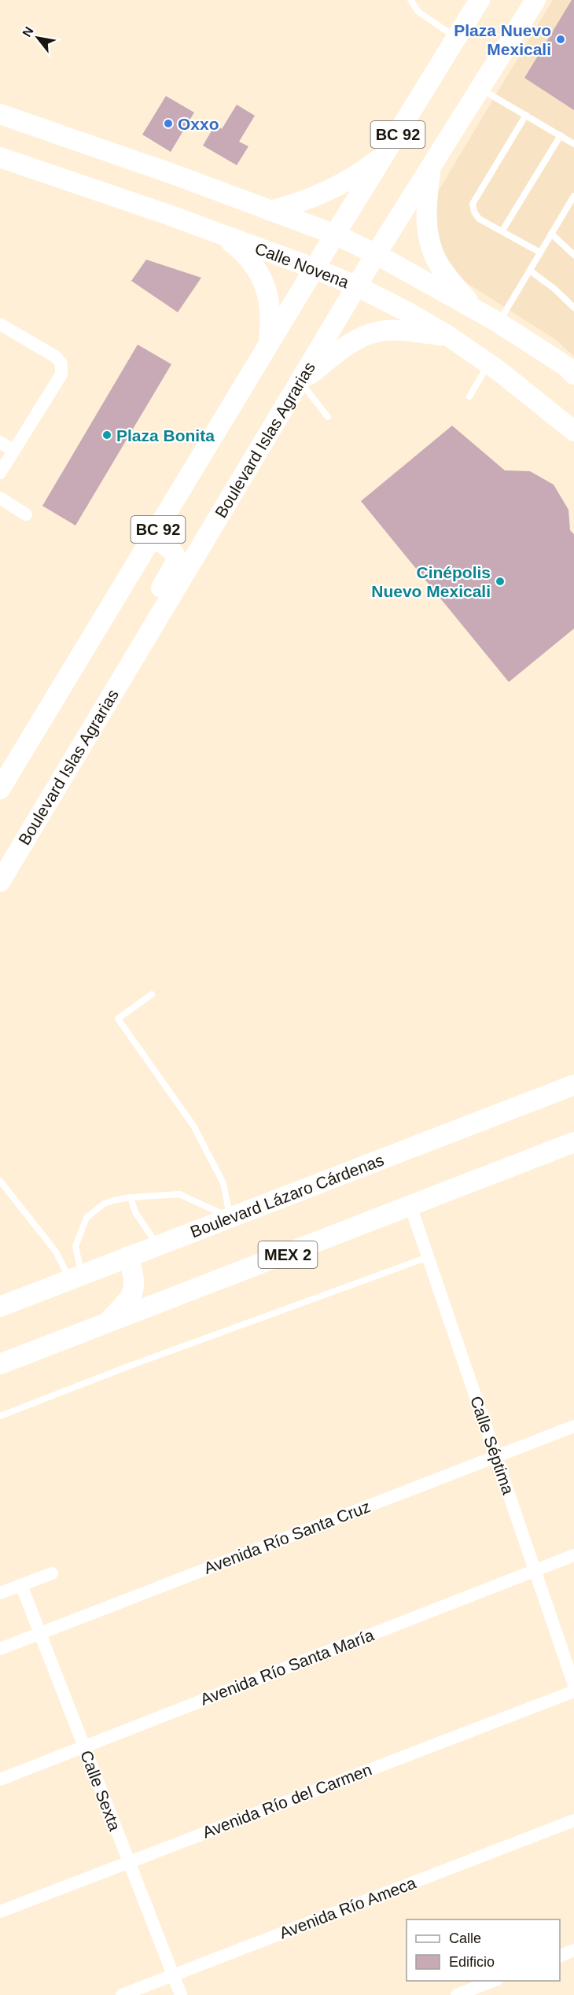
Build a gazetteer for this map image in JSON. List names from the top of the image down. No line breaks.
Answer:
{"streets":{"main road":["BC 92","Calle Novena","Boulevard Islas Agrarias","Boulevard Lázaro Cárdenas","MEX 2"],"street":["Calle Séptima","Avenida Río Santa Cruz","Avenida Río Santa María","Calle Sexta","Avenida Río del Carmen","Avenida Río Ameca"]},"crossings":[["BC 92","Calle Novena"],["Calle Novena","Boulevard Islas Agrarias"],["MEX 2","Calle Séptima"],["Calle Séptima","Avenida Río Santa Cruz"],["Calle Séptima","Avenida Río Santa María"],["Avenida Río Santa Cruz","Calle Sexta"],["Avenida Río Santa María","Calle Sexta"],["Calle Sexta","Avenida Río del Carmen"],["Calle Sexta","Avenida Río Ameca"]],"places":["Plaza Nuevo Mexicali","Oxxo","Plaza Bonita","Cinépolis Nuevo Mexicali"],"legend":["Calle","Edificio"],"north":"top left"}
